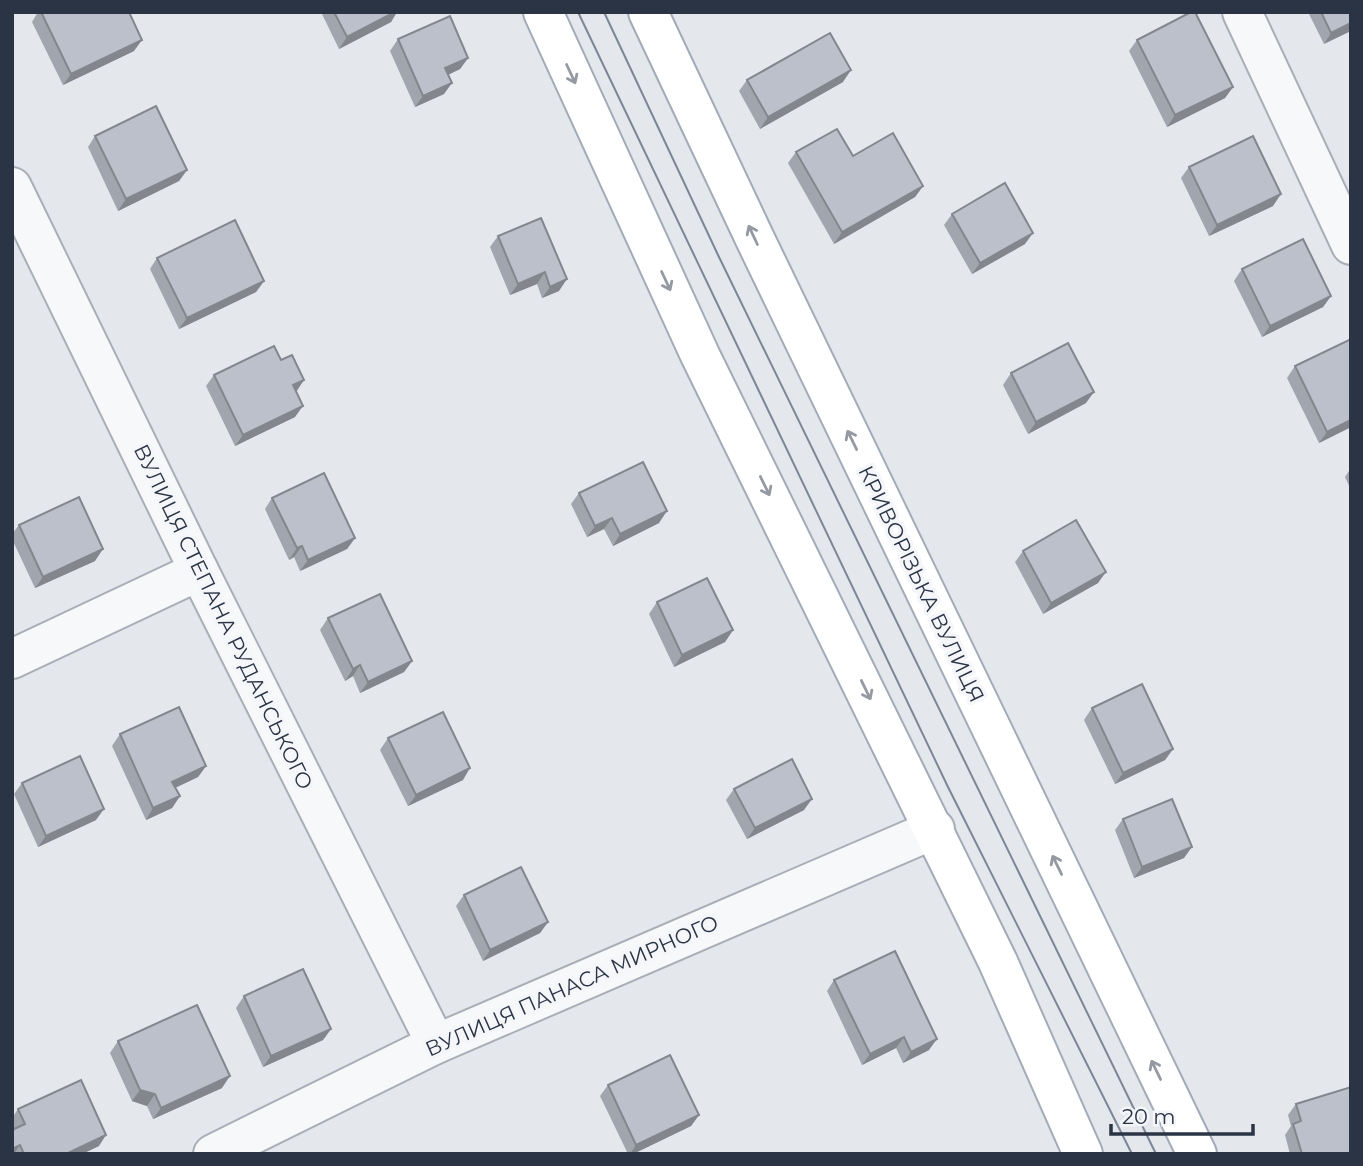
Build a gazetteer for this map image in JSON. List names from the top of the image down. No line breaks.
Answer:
{"streets":{"main road":["КРИВОРІЗЬКА ВУЛИЦЯ"],"street":["ВУЛИЦЯ СТЕПАНА РУДАНСЬКОГО","ВУЛИЦЯ ПАНАСА МИРНОГО"]},"crossings":[["ВУЛИЦЯ СТЕПАНА РУДАНСЬКОГО","ВУЛИЦЯ ПАНАСА МИРНОГО"]],"scale_bar":"20 m"}
